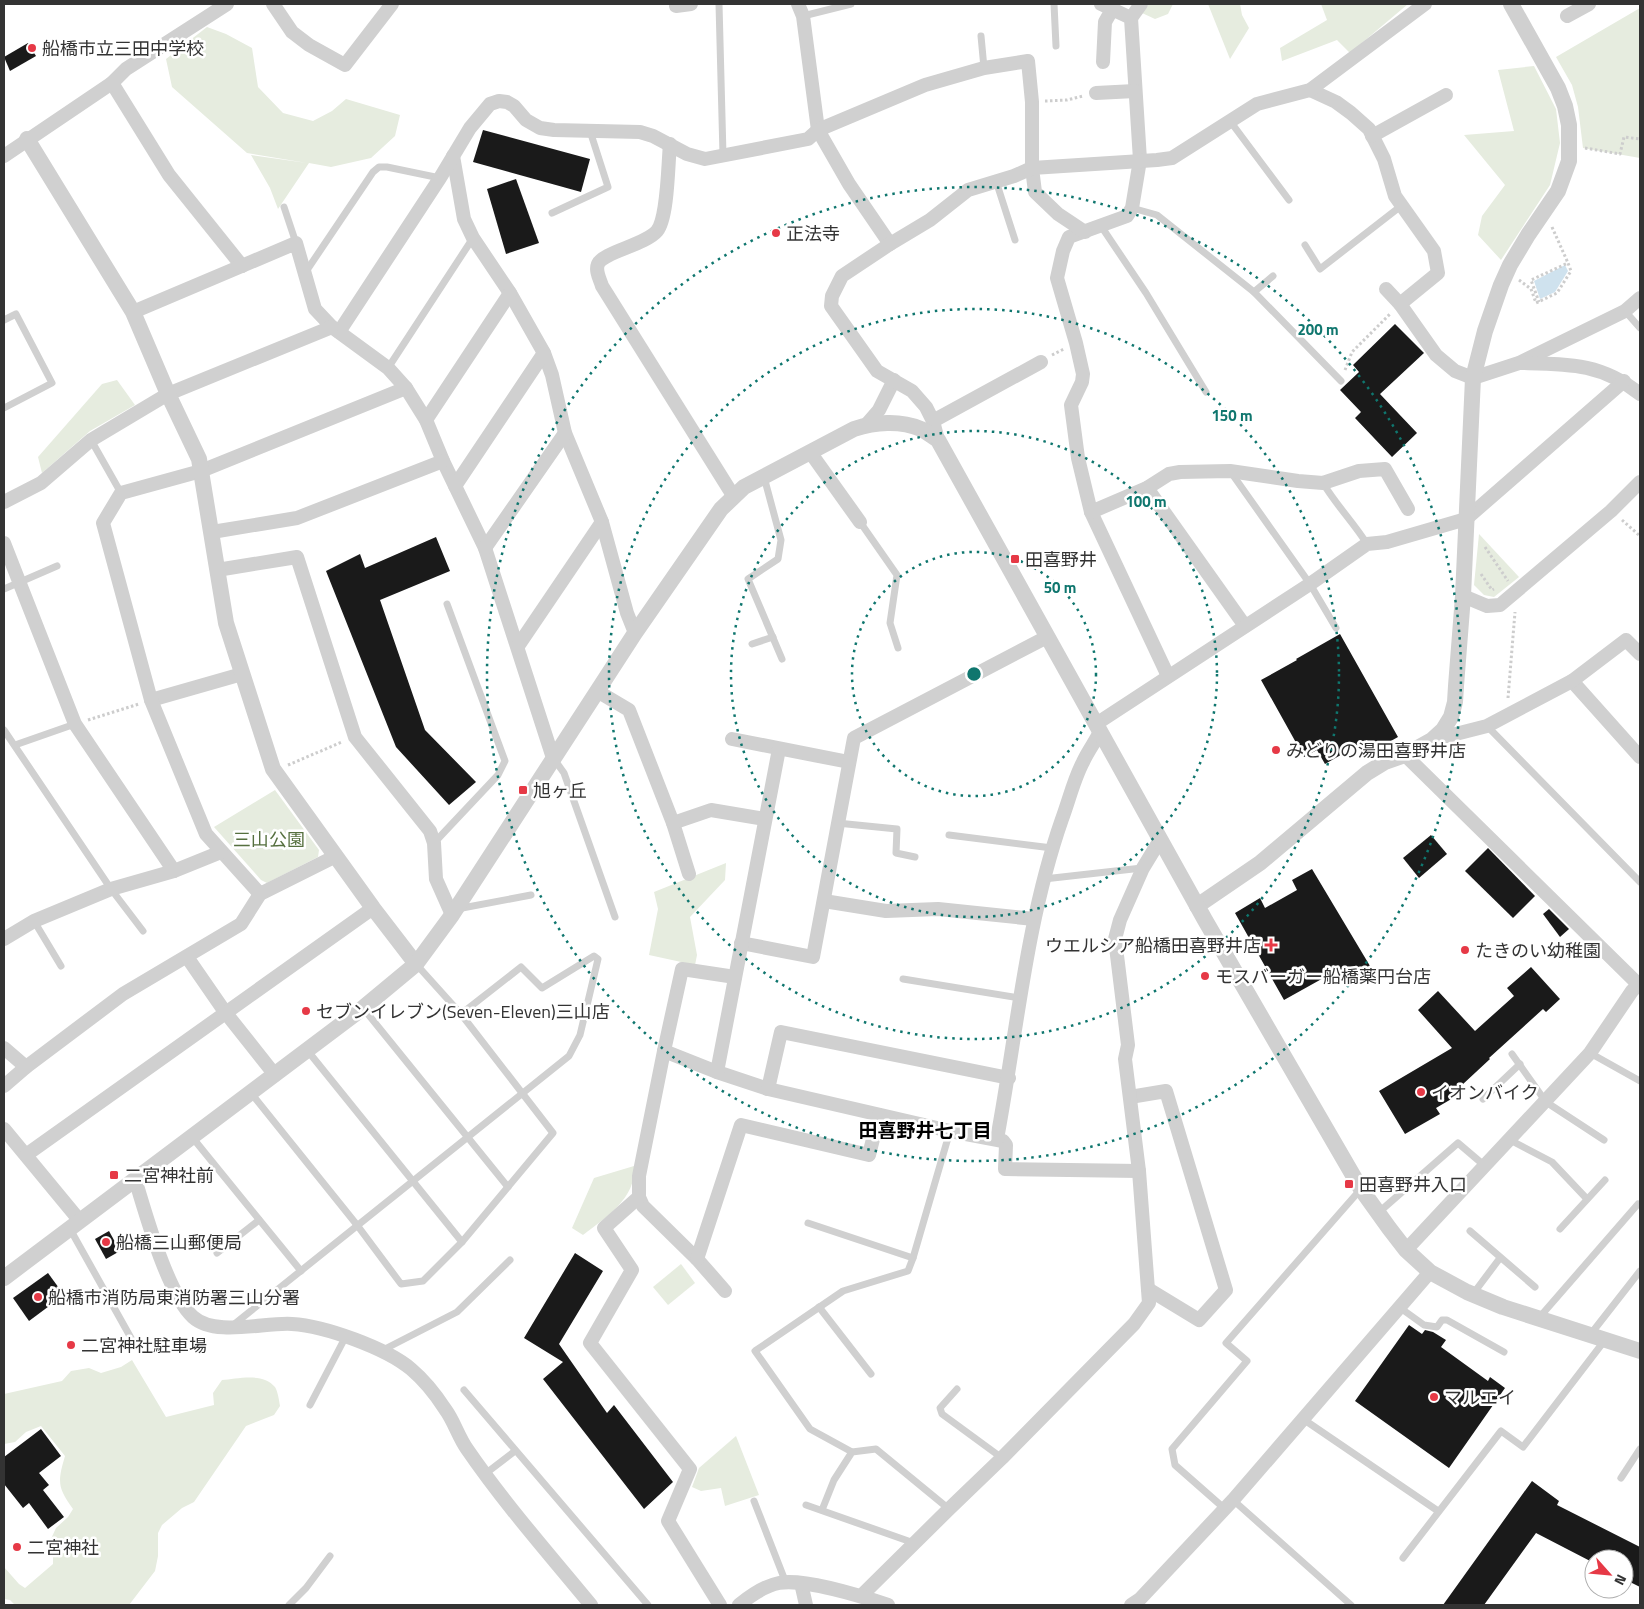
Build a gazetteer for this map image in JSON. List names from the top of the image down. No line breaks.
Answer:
{"districts":["田喜野井七丁目"],"parks":["三山公園"],"places":{"other":["船橋市立三田中学校","正法寺","みどりの湯田喜野井店","たきのい幼稚園","モスバーガー船橋薬円台店","セブンイレブン(Seven-Eleven)三山店","イオンバイク","船橋三山郵便局","船橋市消防局東消防署三山分署","二宮神社駐車場","マルエイ","二宮神社"],"transit":["田喜野井","旭ヶ丘","二宮神社前","田喜野井入口"],"health":["ウエルシア船橋田喜野井店"]},"north":"bottom right","rings":["200 m","150 m","100 m","50 m"]}
